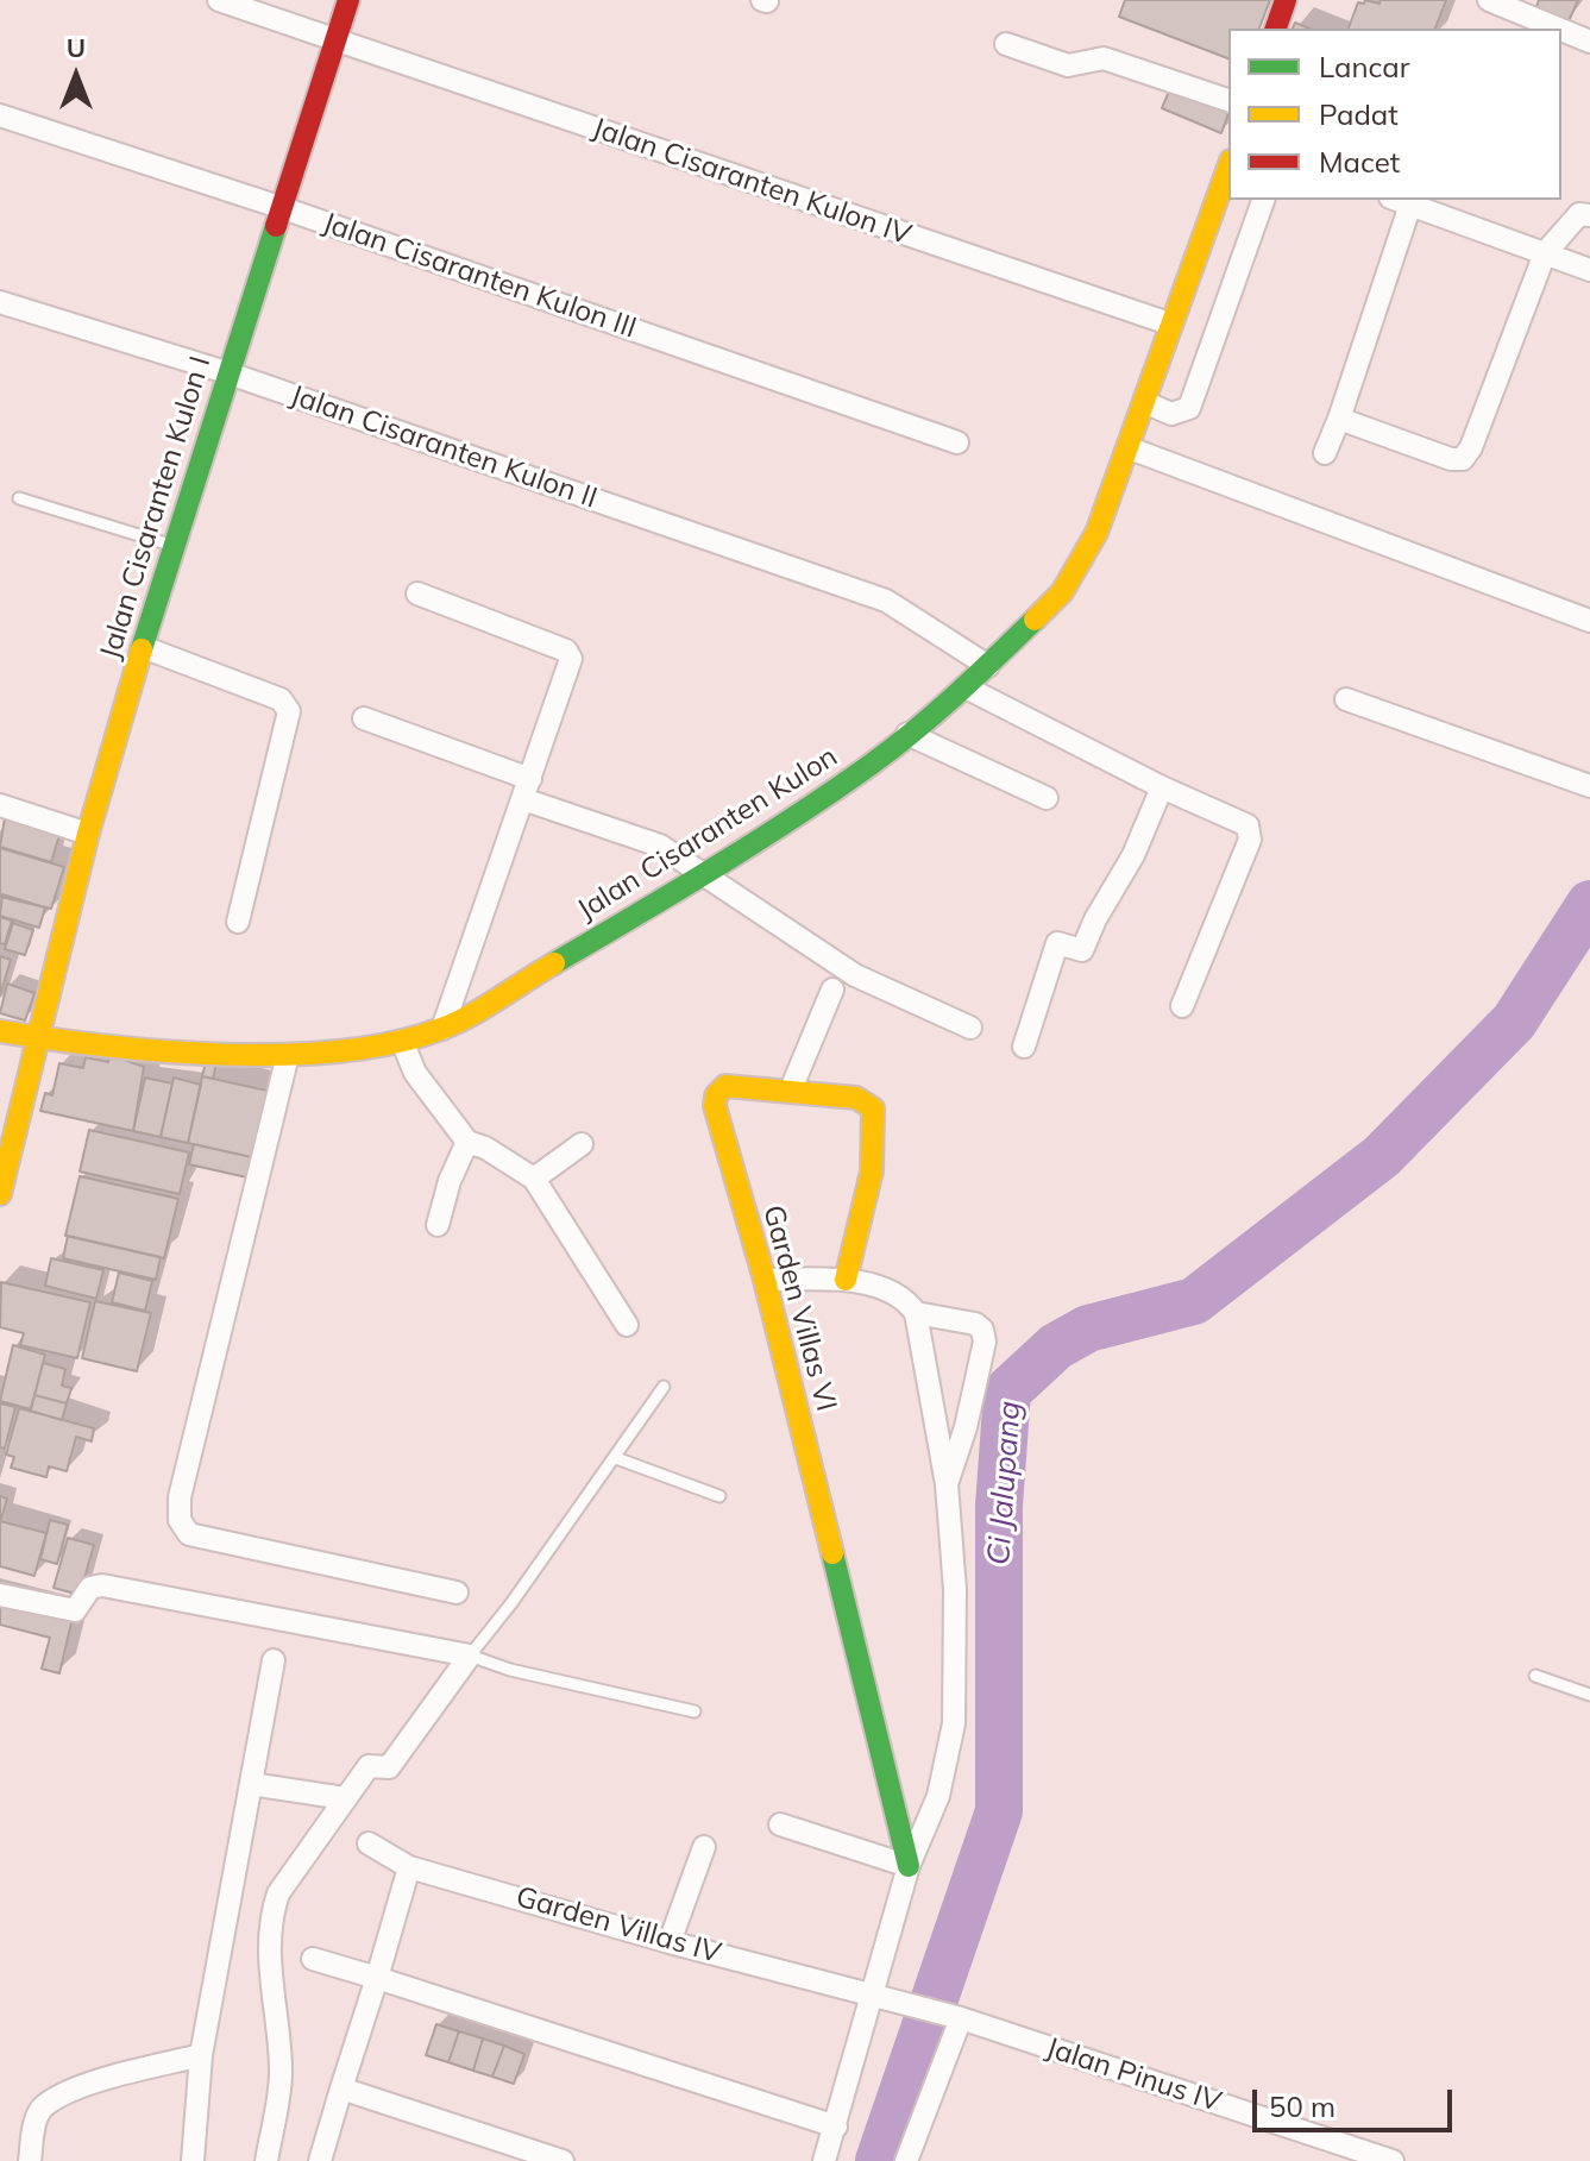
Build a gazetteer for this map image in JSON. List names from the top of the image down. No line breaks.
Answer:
{"streets":{"street":["Jalan Cisaranten Kulon IV","Jalan Cisaranten Kulon III","Jalan Cisaranten Kulon II","Jalan Cisaranten Kulon I","Jalan Cisaranten Kulon","Garden Villas VI","Garden Villas IV","Jalan Pinus IV"]},"crossings":[["Jalan Cisaranten Kulon IV","Jalan Cisaranten Kulon I"],["Jalan Cisaranten Kulon IV","Jalan Cisaranten Kulon"],["Jalan Cisaranten Kulon III","Jalan Cisaranten Kulon I"],["Jalan Cisaranten Kulon II","Jalan Cisaranten Kulon I"],["Jalan Cisaranten Kulon II","Jalan Cisaranten Kulon"],["Jalan Cisaranten Kulon I","Jalan Cisaranten Kulon"],["Garden Villas IV","Jalan Pinus IV"]],"water":["Ci Jalupang"],"legend":["Lancar","Padat","Macet"],"scale_bar":"50 m","north":"top"}
